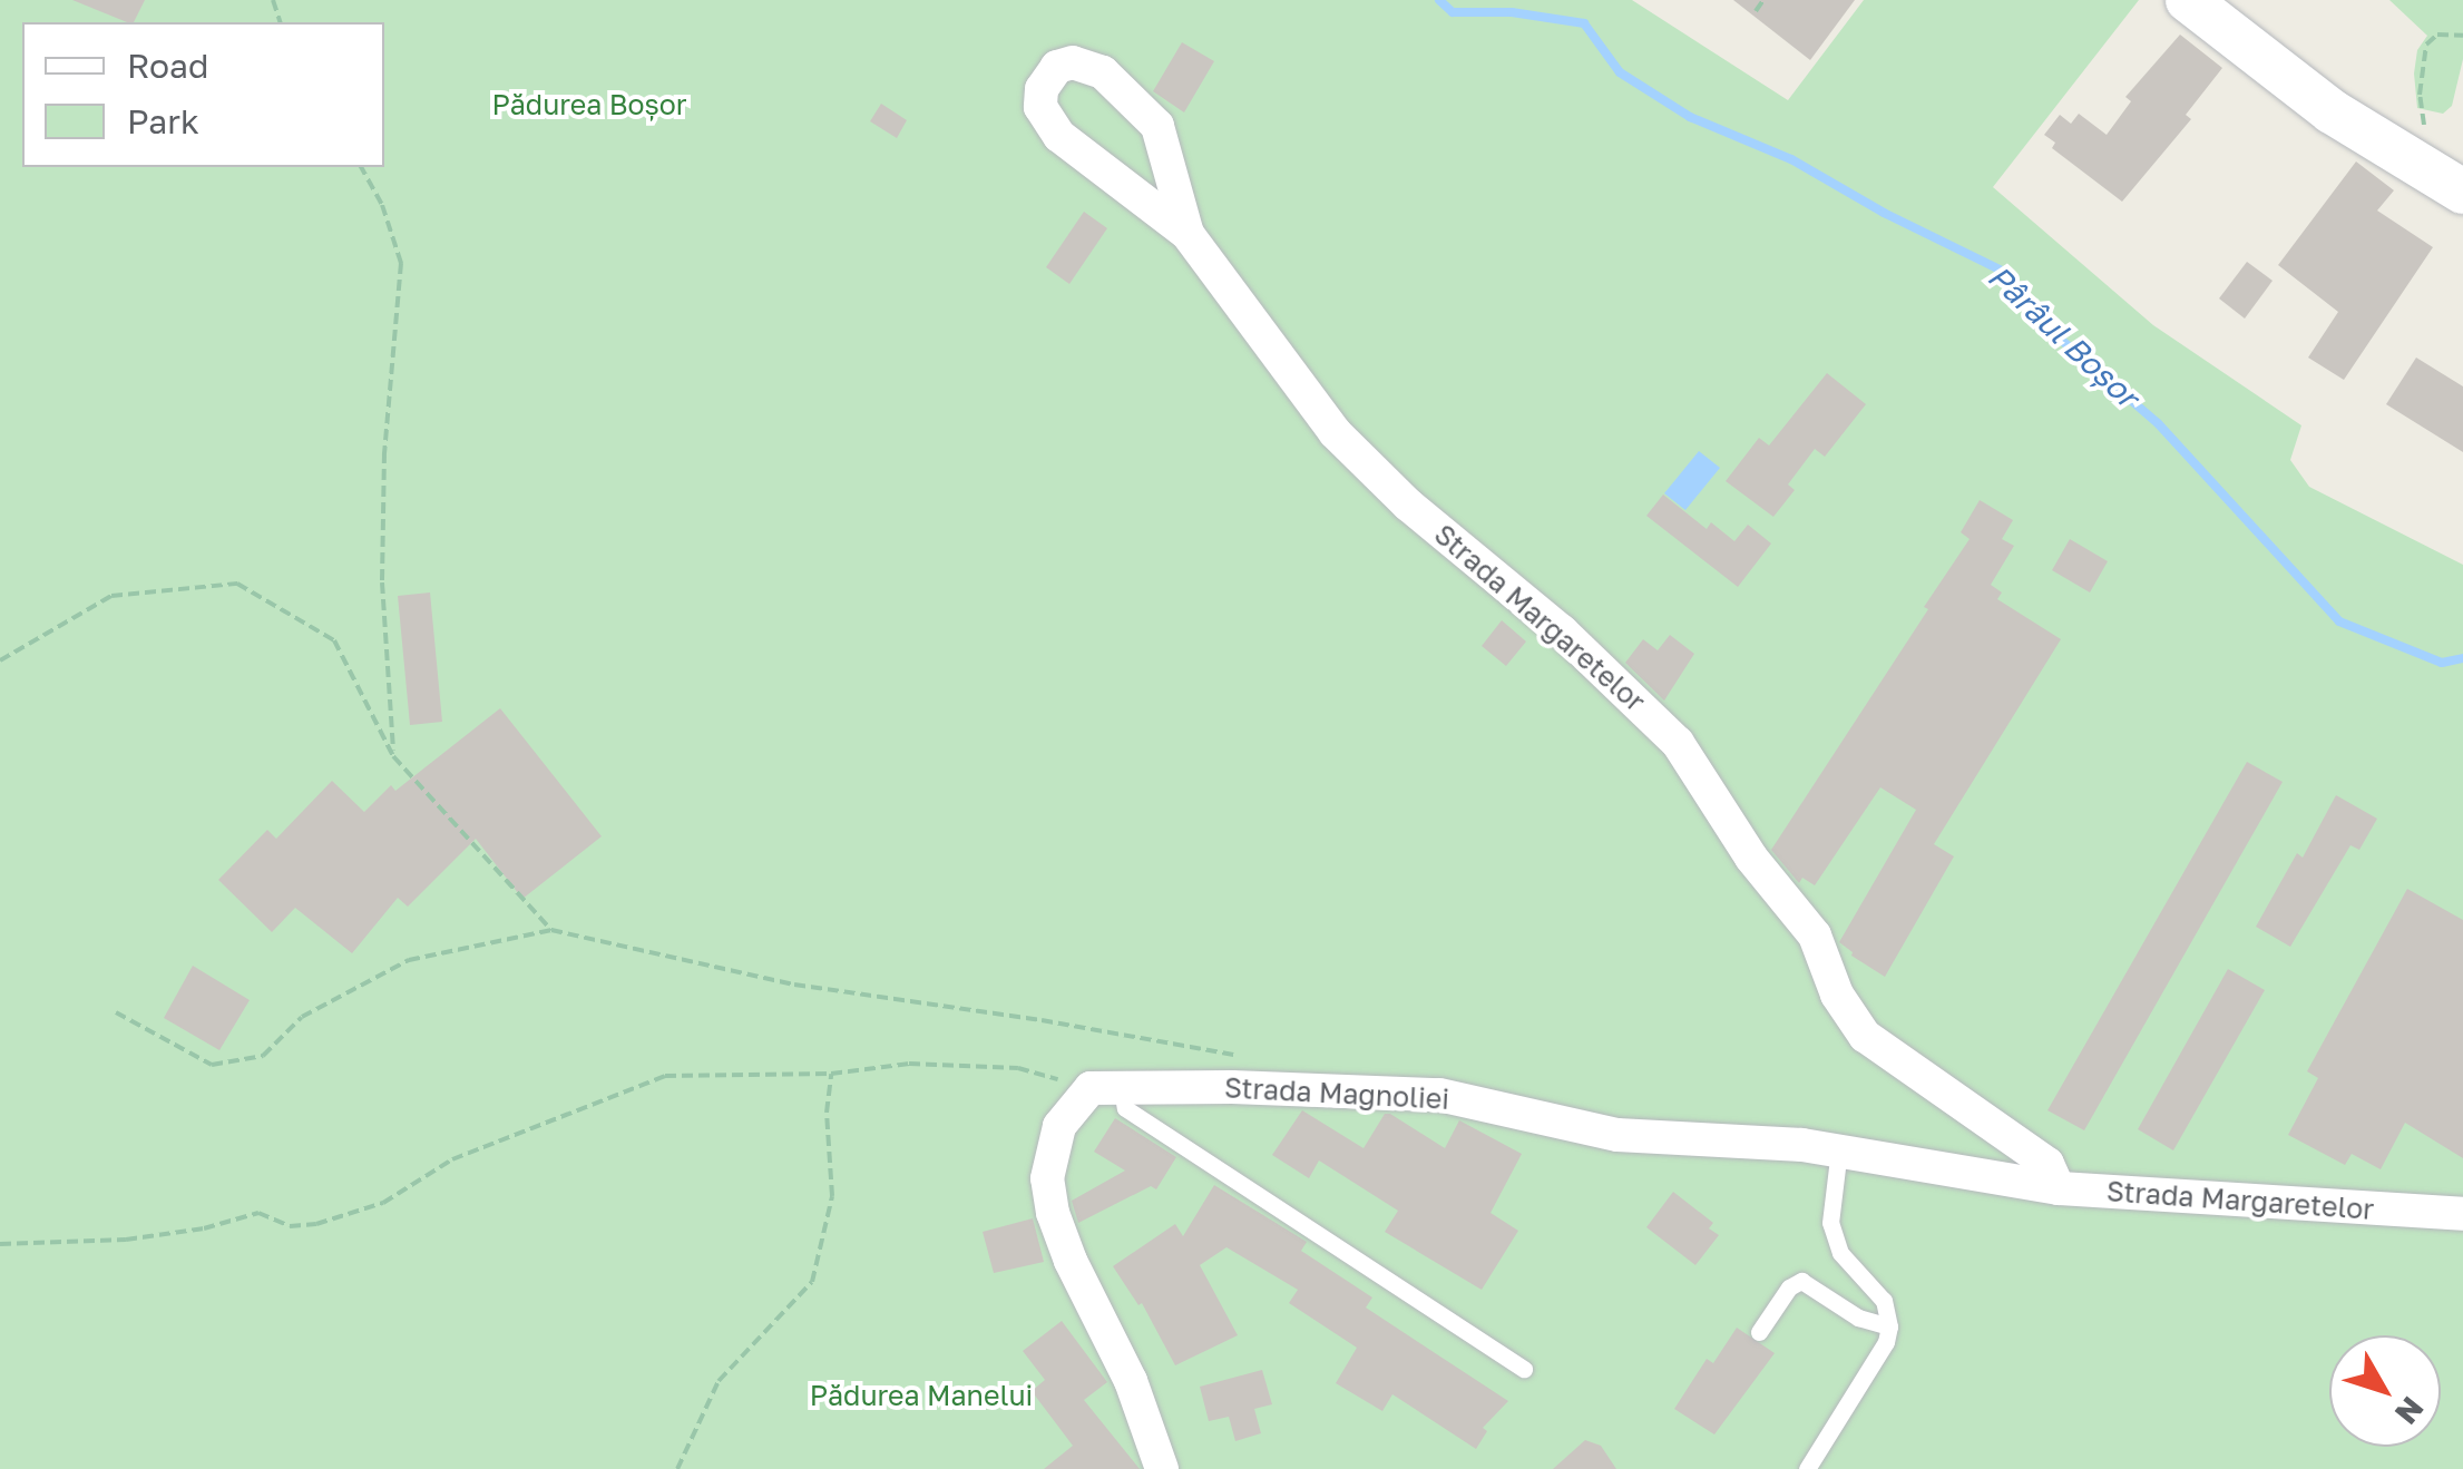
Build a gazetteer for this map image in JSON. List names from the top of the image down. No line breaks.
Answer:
{"streets":{"street":["Strada Margaretelor","Strada Magnoliei"]},"crossings":[["Strada Margaretelor","Strada Magnoliei"]],"water":["Pârâul Boșor"],"parks":["Pădurea Boșor","Pădurea Manelui"],"legend":["Road","Park"],"north":"bottom right"}
